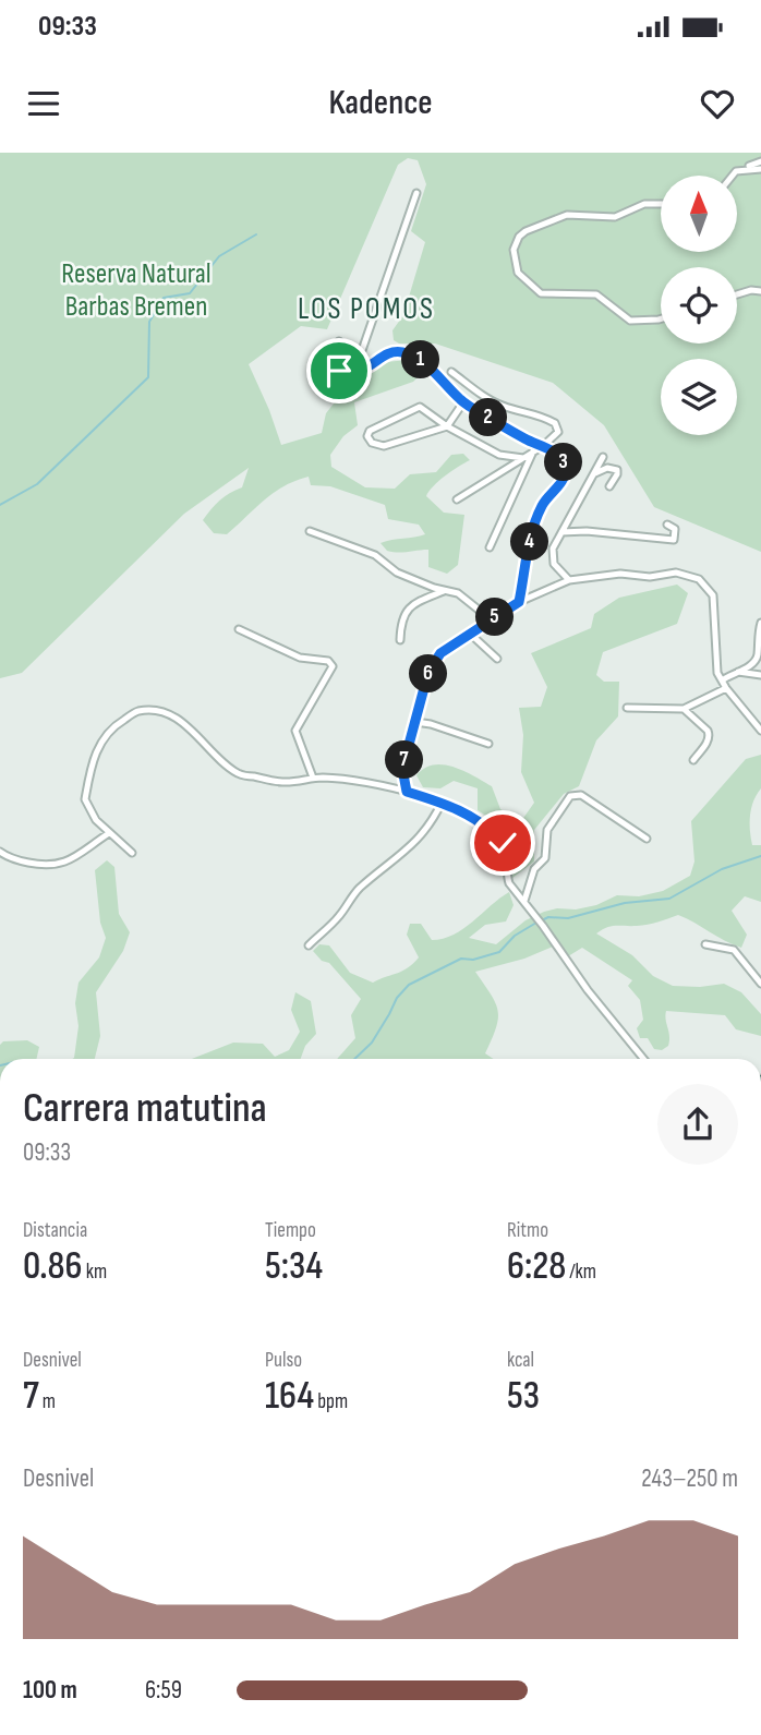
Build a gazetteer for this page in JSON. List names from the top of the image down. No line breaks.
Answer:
{"districts":["LOS POMOS"],"parks":["Reserva Natural Barbas Bremen"],"north":"top","page":{"status":"09:33","header":"Kadence","pins":["1","2","3","4","5","6","7"],"heading":["Carrera matutina","09:33"],"stats":[["Distancia","0.86 km"],["Tiempo","5:34"],["Ritmo","6:28 /km"],["Desnivel","7 m"],["Pulso","164 bpm"],["kcal","53"]],"chart":["Desnivel","243–250 m"],"list":[{"name":"100 m","note":"6:59"}]}}
